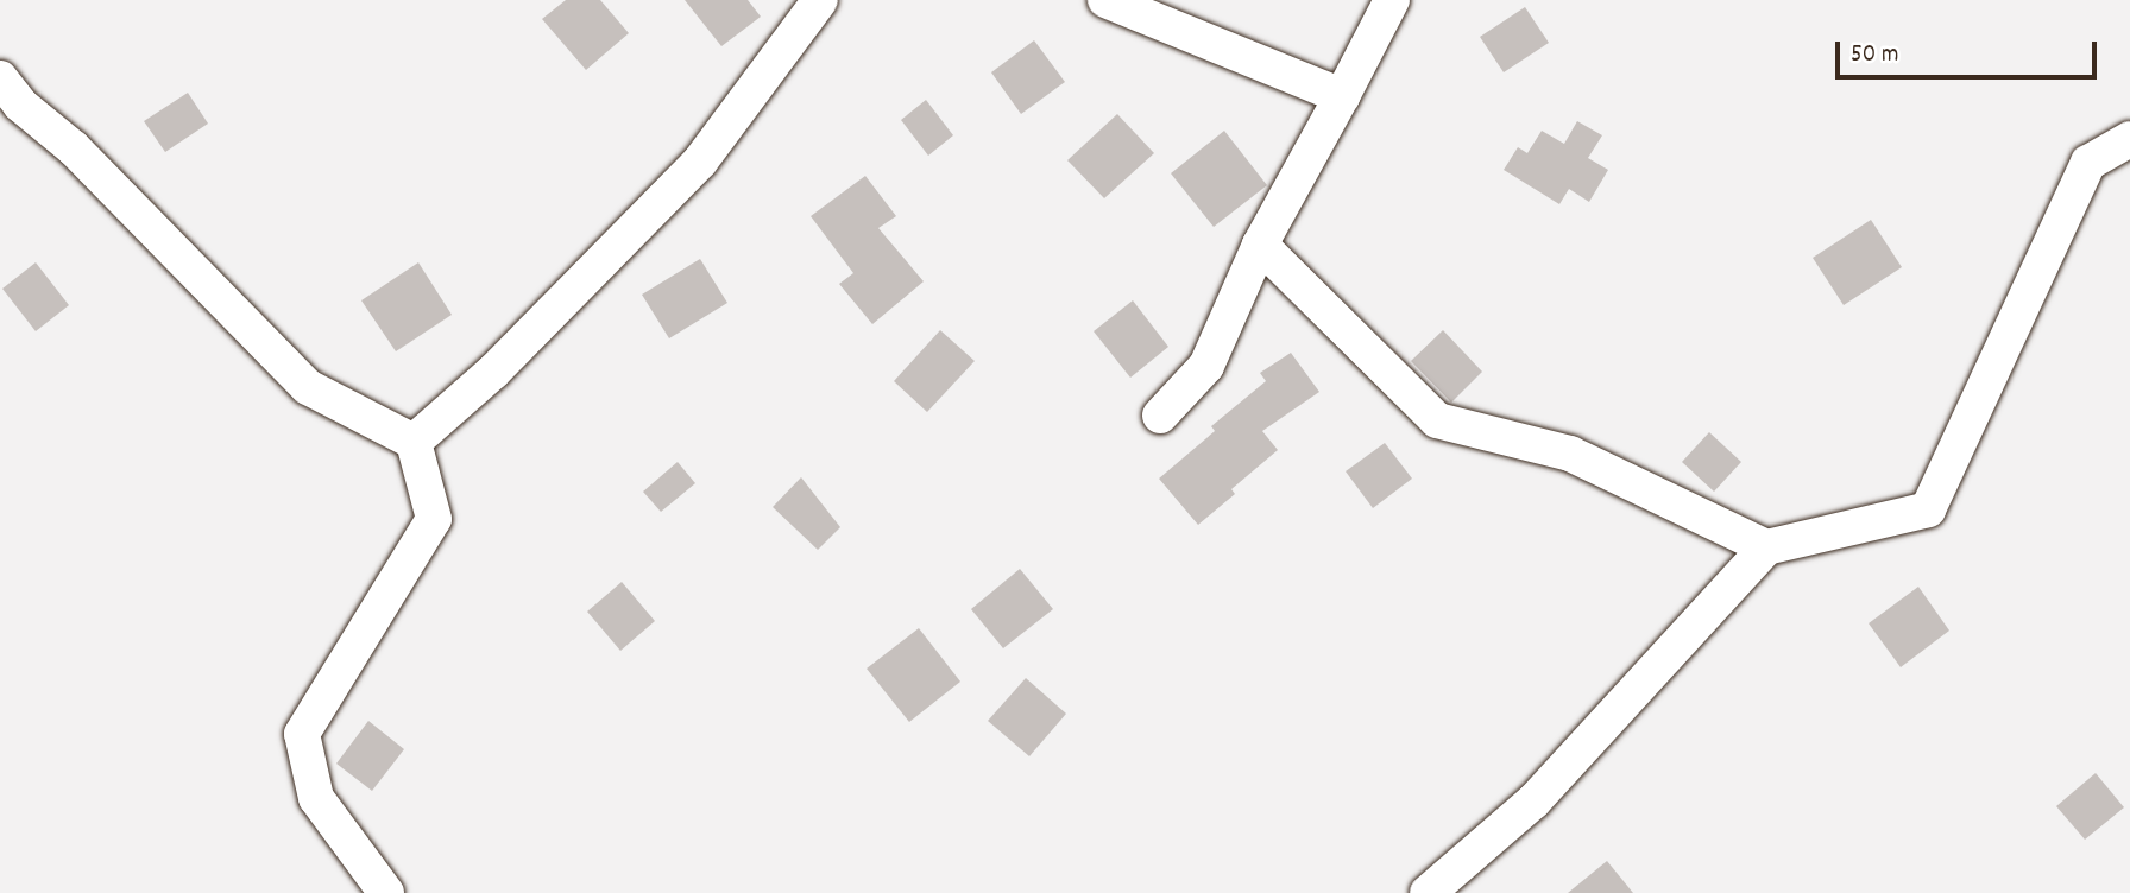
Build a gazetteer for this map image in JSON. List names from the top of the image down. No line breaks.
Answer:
{"scale_bar":"50 m"}
